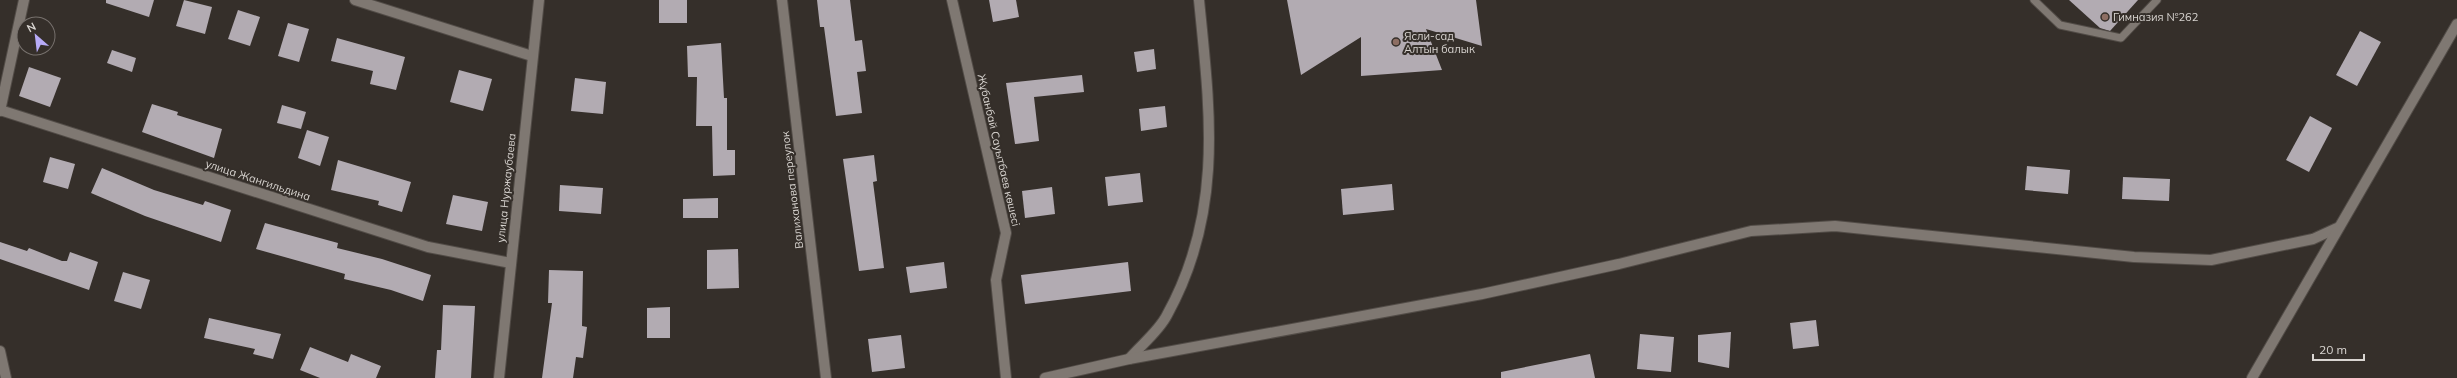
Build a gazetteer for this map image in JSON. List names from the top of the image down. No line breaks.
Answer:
{"streets":{"street":["Жұбанбай Сауытбаев көшесі","улица Жангильдина","улица Нуржаубаева","Валиханова переулок"]},"crossings":[["улица Жангильдина","улица Нуржаубаева"]],"places":["Гимназия №262","Ясли-сад Алтын балык"],"scale_bar":"20 m","north":"top left"}
